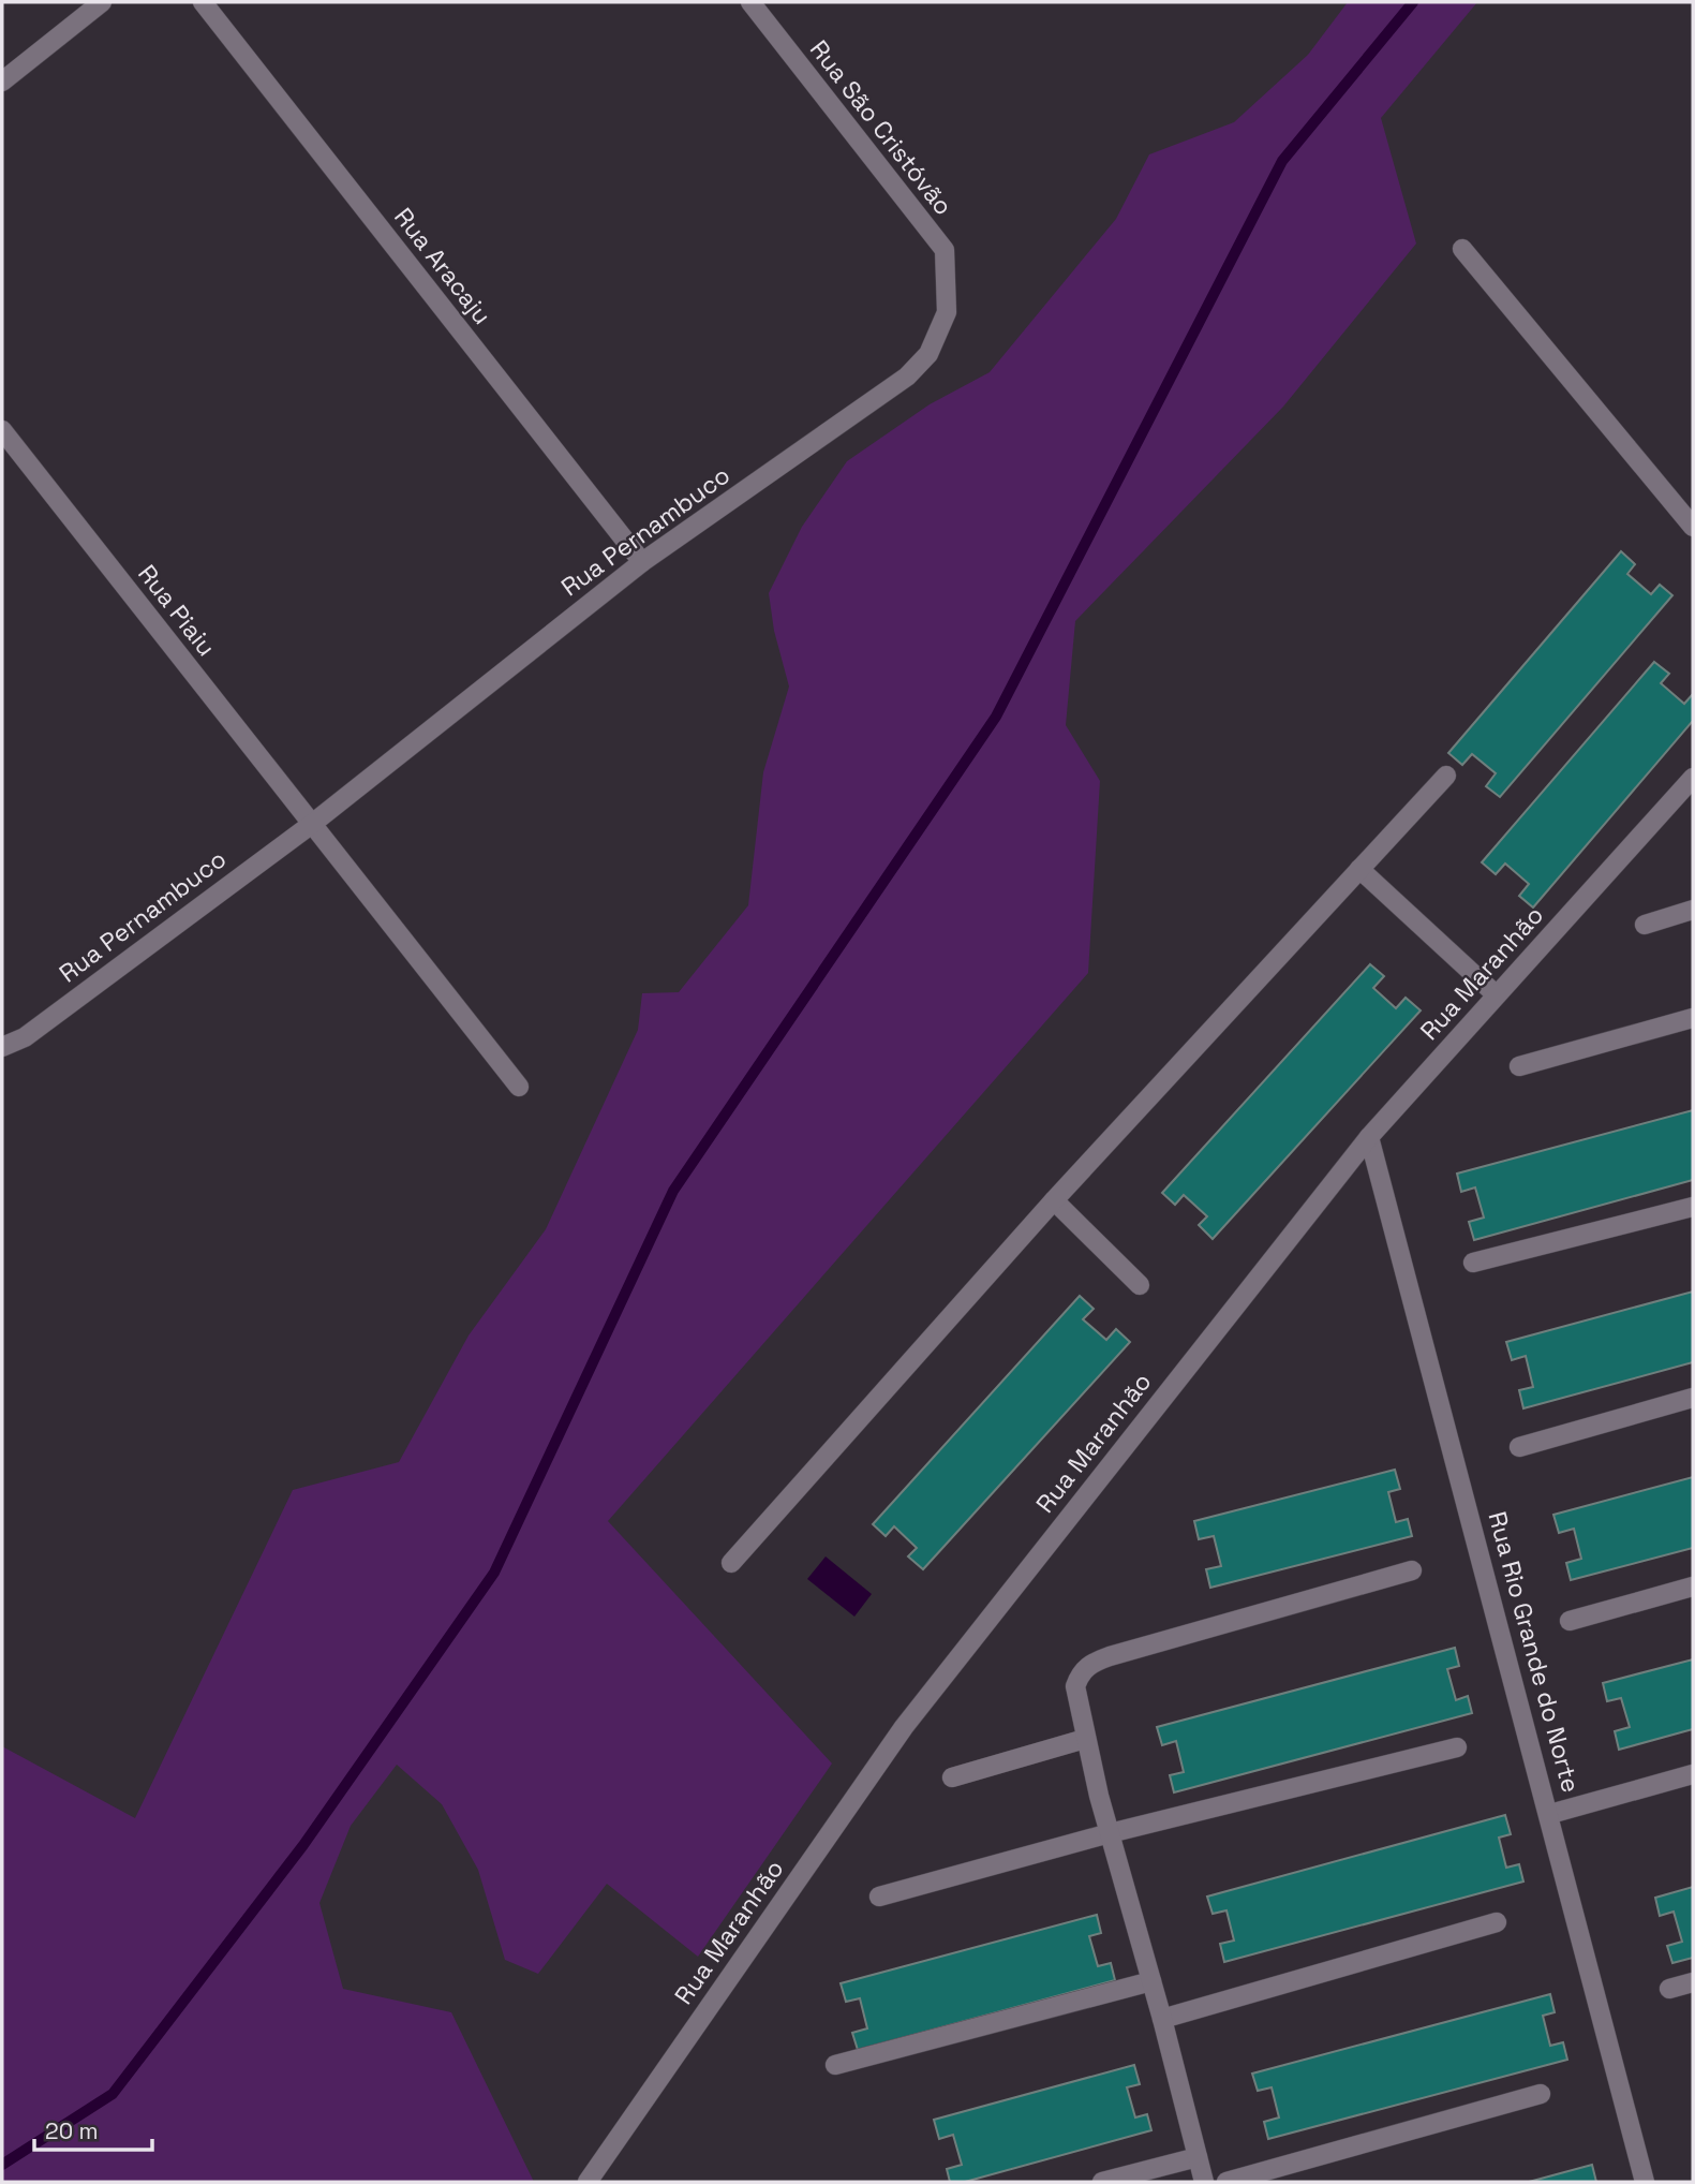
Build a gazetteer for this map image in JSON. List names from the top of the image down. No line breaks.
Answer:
{"streets":{"street":["Rua São Cristóvão","Rua Aracaju","Rua Pernambuco","Rua Piaiu","Rua Maranhão","Rua Rio Grande do Norte"]},"crossings":[["Rua São Cristóvão","Rua Pernambuco"],["Rua Aracaju","Rua Pernambuco"],["Rua Pernambuco","Rua Piaiu"],["Rua Maranhão","Rua Rio Grande do Norte"]],"scale_bar":"20 m"}
